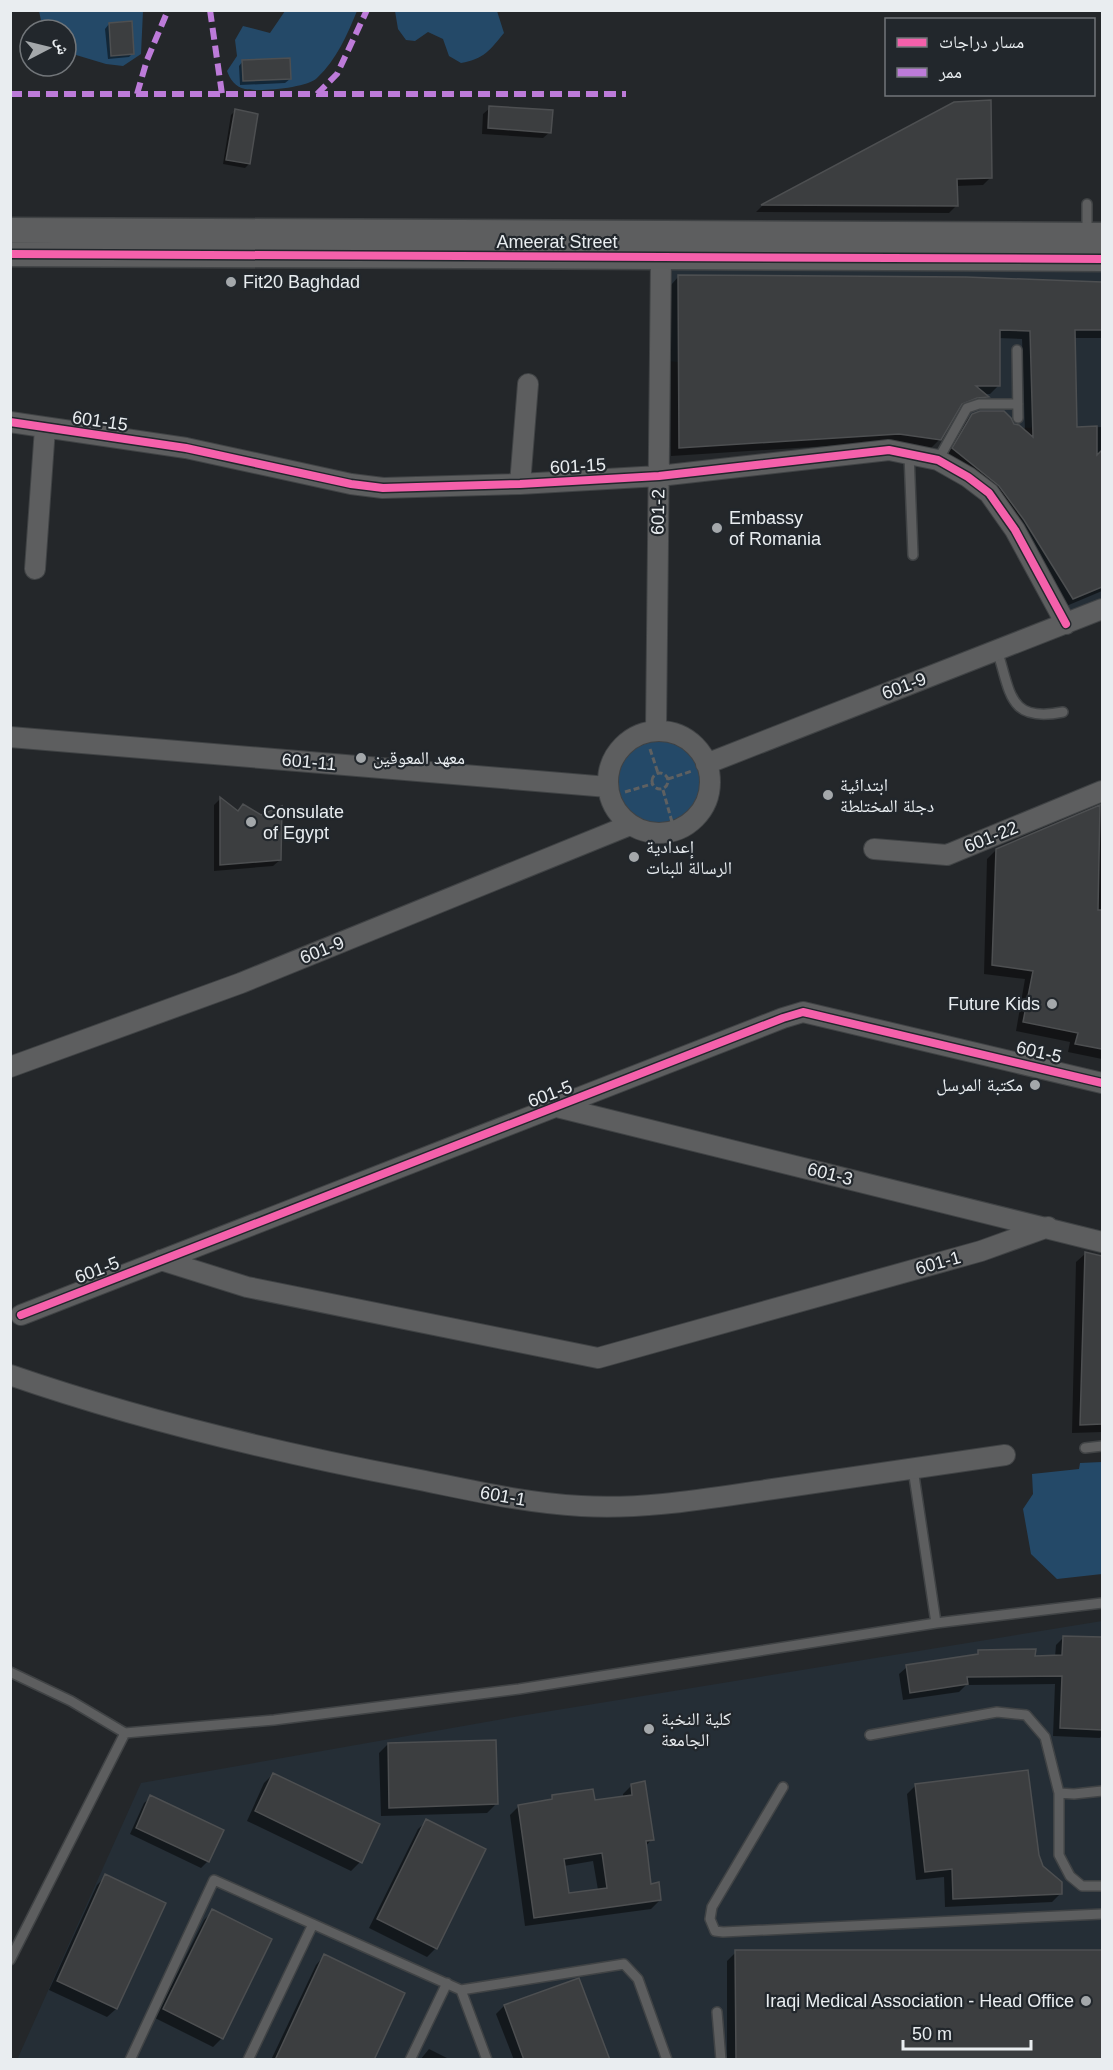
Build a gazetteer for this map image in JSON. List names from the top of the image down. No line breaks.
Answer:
{"streets":{"street":["Ameerat Street","601-15","601-2","601-9","601-11","601-22","601-5","601-3","601-1"]},"crossings":[["Ameerat Street","601-2"],["601-15","601-2"],["601-15","601-9"],["601-5","601-3"],["601-5","601-1"],["601-3","601-1"]],"places":["Fit20 Baghdad","Embassy of Romania","معهد المعوقين","ابتدائية دجلة المختلطة","Consulate of Egypt","إعدادية الرسالة للبنات","Future Kids","مكتبة المرسل","كلية النخبة الجامعة","Iraqi Medical Association - Head Office"],"legend":["مسار دراجات","ممر"],"scale_bar":"50 m","north":"right"}
